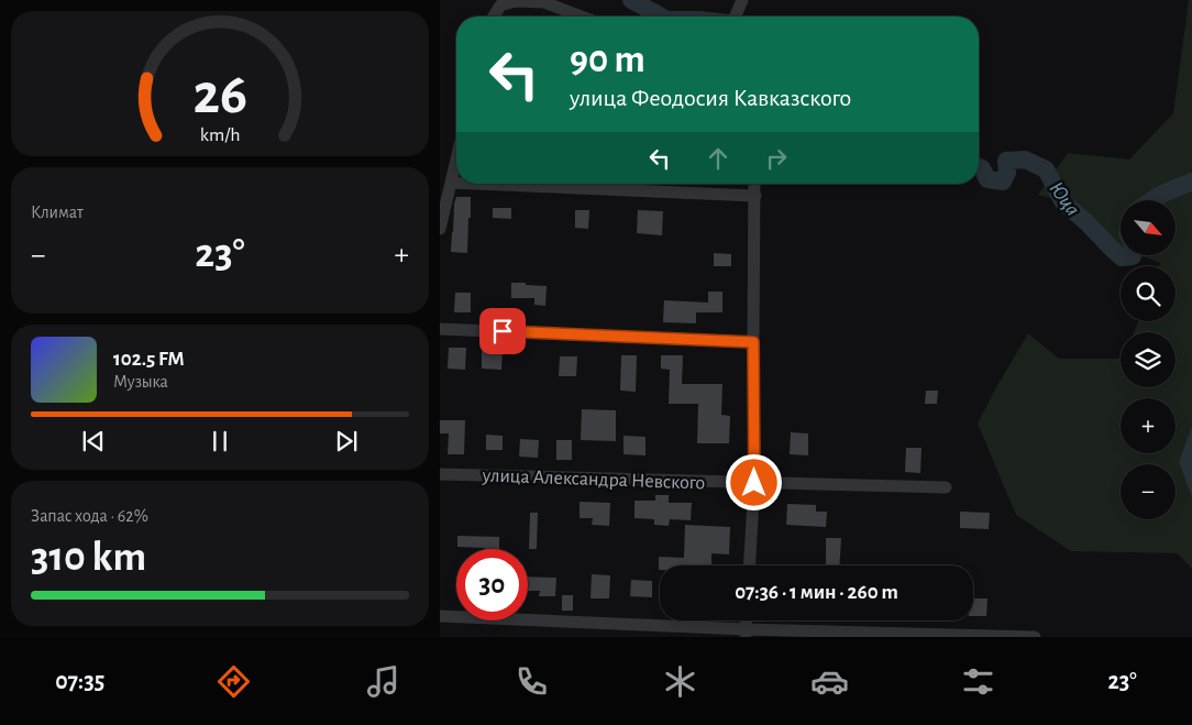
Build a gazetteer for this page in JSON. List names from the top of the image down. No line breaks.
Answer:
{"streets":{"street":["улица Александра Невского"]},"water":["Юца"],"north":"bottom right","page":{"turn":["90 m","улица Феодосия Кавказского"],"tile":["Климат",["Запас хода · 62%","310 km"]],"map_buttons":["+","−"],"heat":["−","23°","+"],"song":["102.5 FM","Музыка"],"limit":"30","trip":"07:36 · 1 мин · 260 m","tabs":["07:35","23°"],"gauge":["26","km/h"]}}
